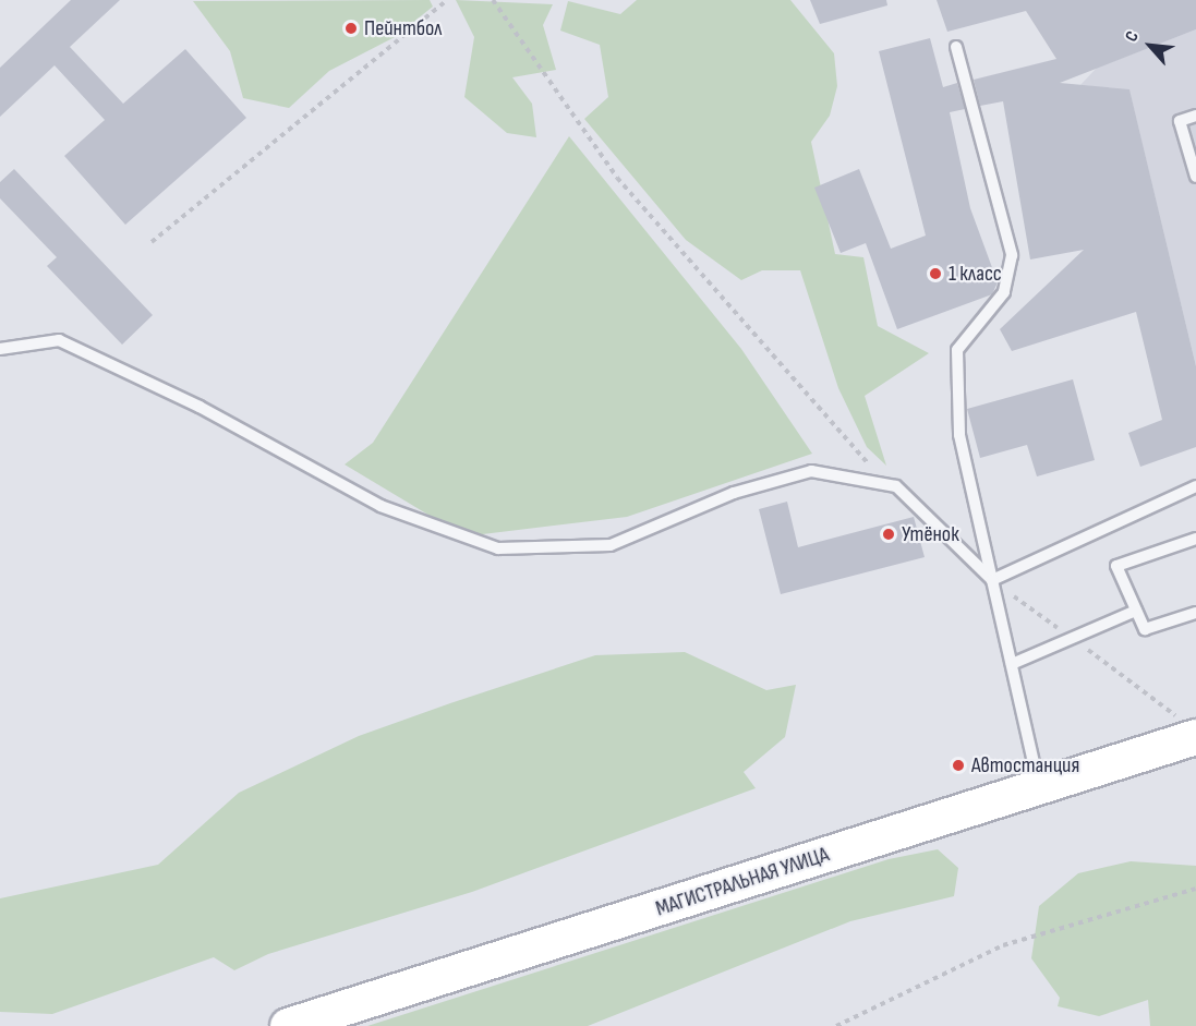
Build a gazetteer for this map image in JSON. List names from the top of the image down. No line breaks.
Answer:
{"streets":{"main road":["МАГИСТРАЛЬНАЯ УЛИЦА"]},"places":["Пейнтбол","1 класс","Утёнок","Автостанция"],"north":"top left"}
